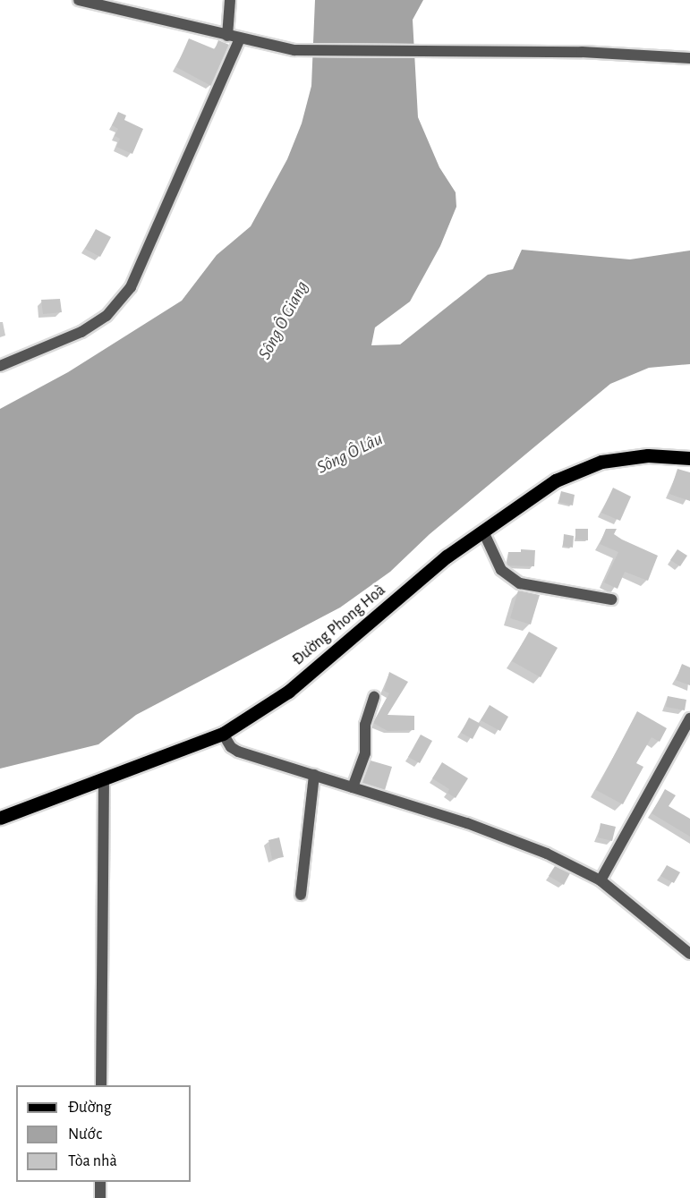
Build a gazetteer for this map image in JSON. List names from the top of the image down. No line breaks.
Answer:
{"streets":{"main road":["Đường Phong Hoà"]},"water":["Sông Ô Giang","Sông Ô Lâu"],"legend":["Đường","Nước","Tòa nhà"]}
